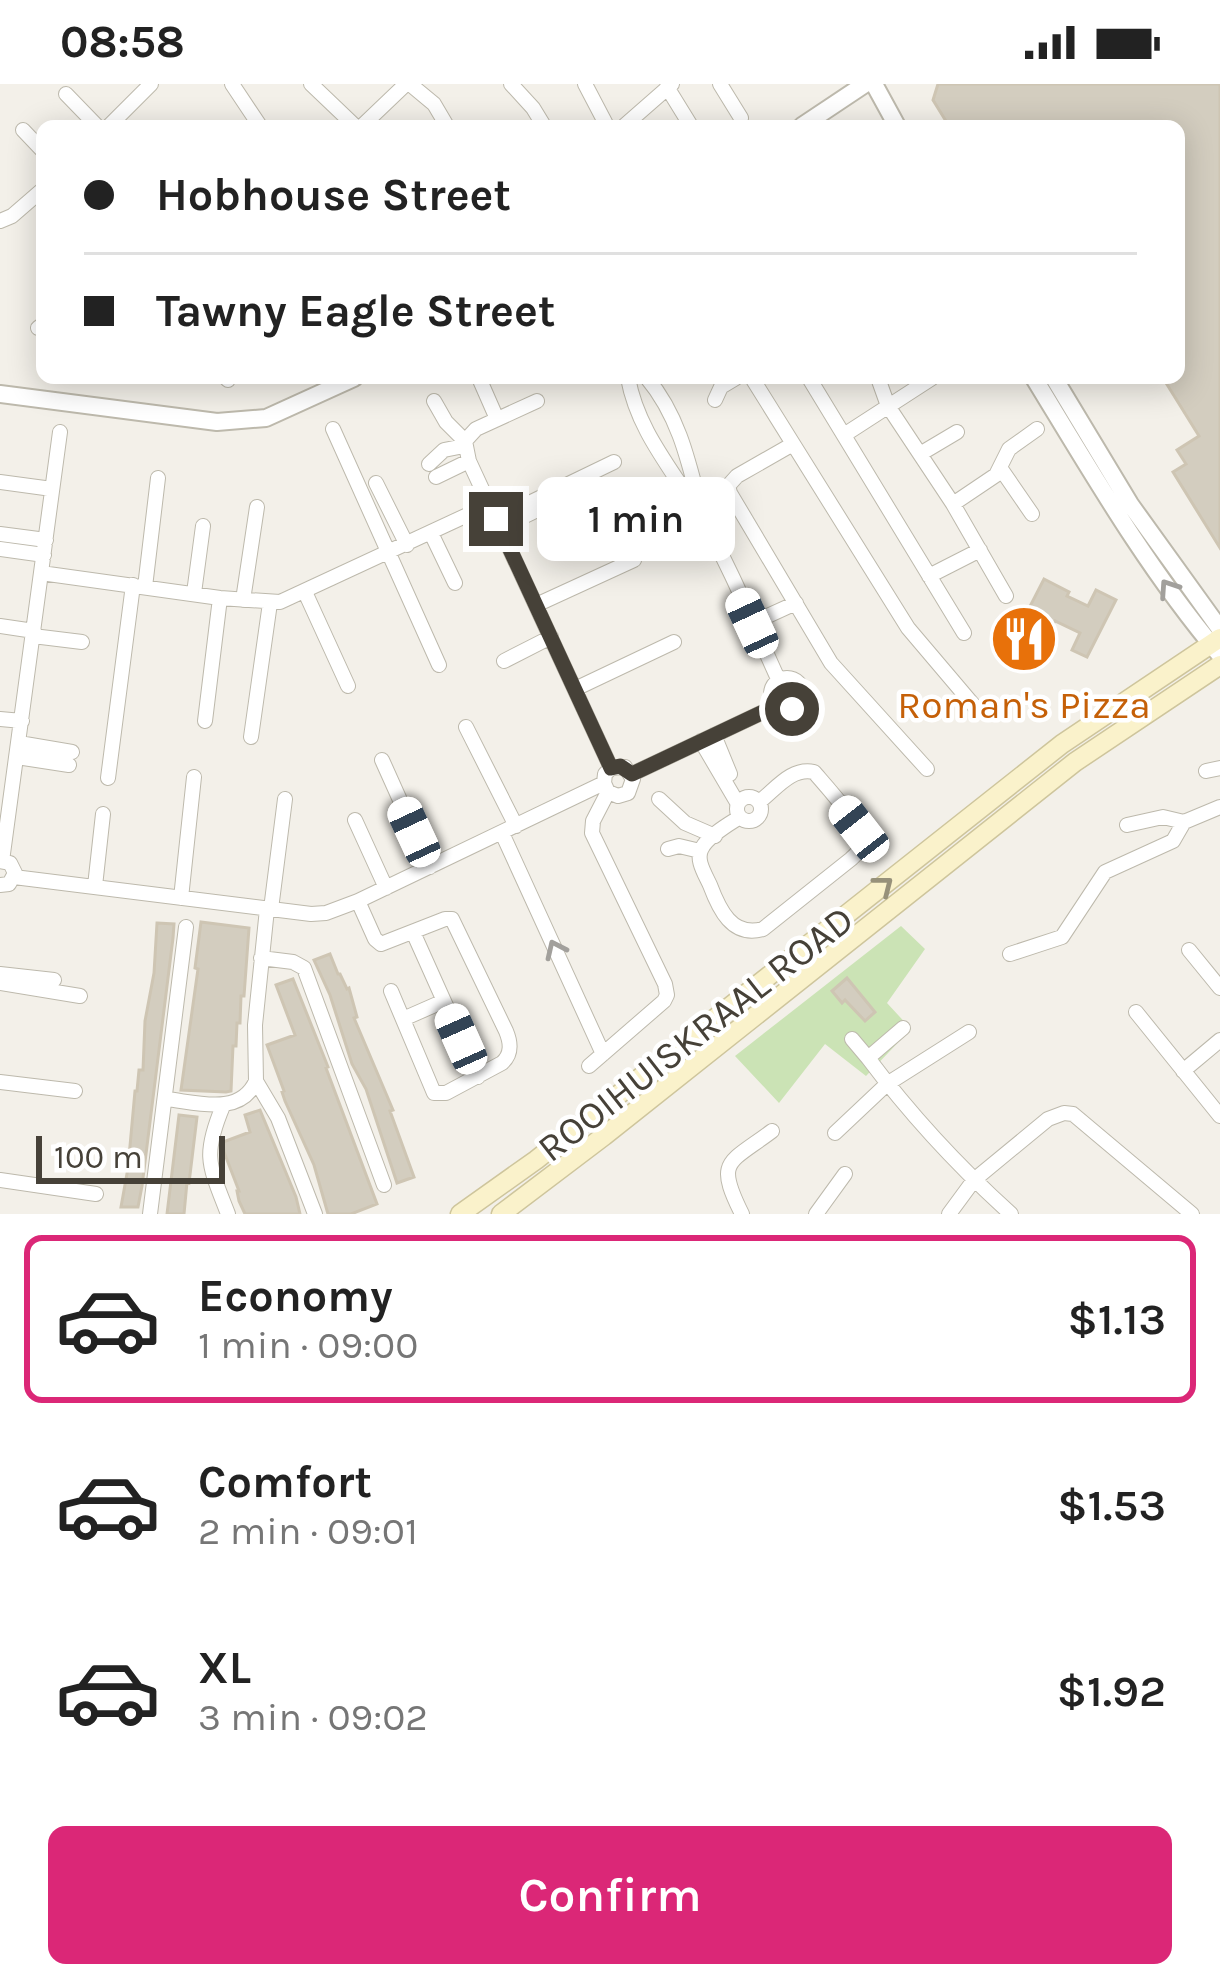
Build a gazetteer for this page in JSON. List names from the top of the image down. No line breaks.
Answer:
{"streets":{"main road":["ROOIHUISKRAAL ROAD"]},"places":{"restaurant":["Roman's Pizza"]},"scale_bar":"100 m","page":{"status":"08:58","banner":["Hobhouse Street","Tawny Eagle Street"],"bubble":"1 min","scale":"100 m","list":[{"name":"Economy","note":"1 min · 09:00","value":"$1.13"},{"name":"Comfort","note":"2 min · 09:01","value":"$1.53"},{"name":"XL","note":"3 min · 09:02","value":"$1.92"}],"buttons":"Confirm"}}
